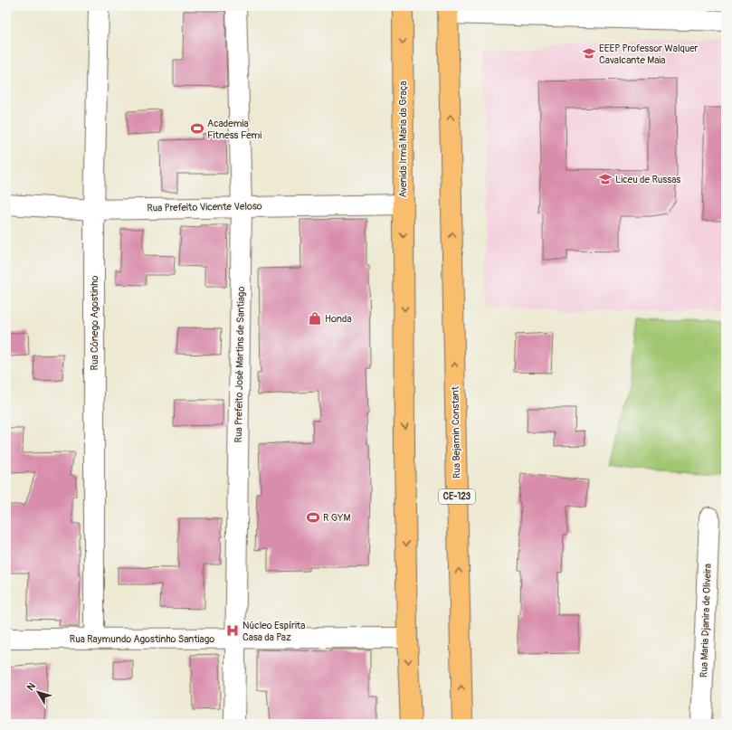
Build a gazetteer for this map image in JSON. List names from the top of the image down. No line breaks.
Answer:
{"streets":{"main road":["Avenida Irmã Maria da Graça","Rua Bejamin Constant","CE-123"],"street":["Rua Prefeito Vicente Veloso","Rua Cônego Agostinho","Rua Prefeito José Martins de Santiago","Rua Maria Djanira de Oliveira","Rua Raymundo Agostinho Santiago"]},"crossings":[["Avenida Irmã Maria da Graça","Rua Prefeito Vicente Veloso"],["Avenida Irmã Maria da Graça","Rua Raymundo Agostinho Santiago"],["Rua Prefeito Vicente Veloso","Rua Cônego Agostinho"],["Rua Prefeito Vicente Veloso","Rua Prefeito José Martins de Santiago"],["Rua Cônego Agostinho","Rua Raymundo Agostinho Santiago"],["Rua Prefeito José Martins de Santiago","Rua Raymundo Agostinho Santiago"]],"one_way":["Avenida Irmã Maria da Graça","Rua Bejamin Constant"],"places":{"school or university":["EEEP Professor Walquer Cavalcante Maia","Liceu de Russas"],"sports":["Academia Fitness Femi","R GYM"],"shop":["Honda"],"hospital":["Núcleo Espírita Casa da Paz"]},"north":"top left"}
